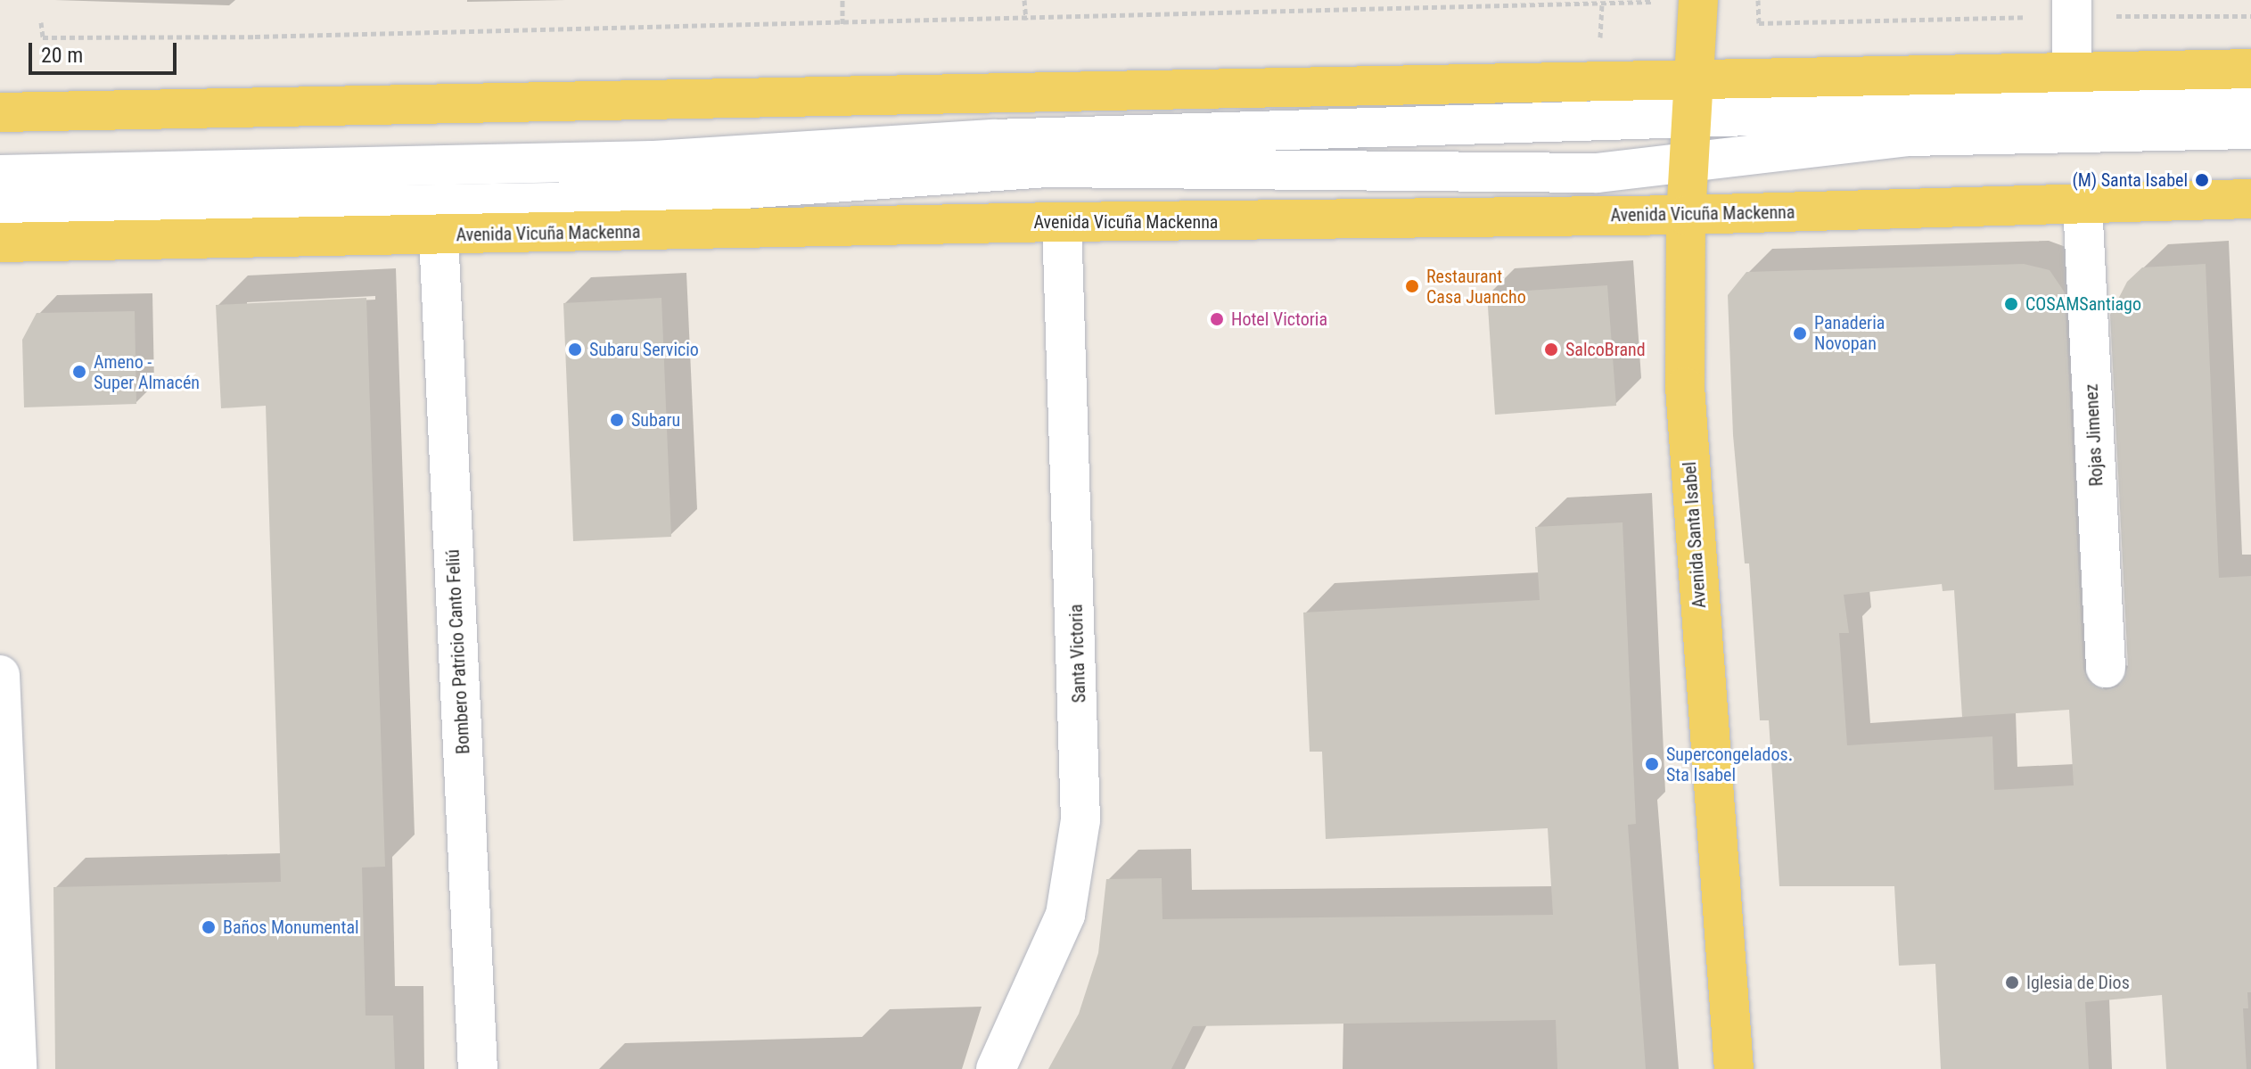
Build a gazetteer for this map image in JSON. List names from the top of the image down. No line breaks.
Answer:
{"streets":{"main road":["Avenida Vicuña Mackenna","Avenida Santa Isabel"],"street":["Rojas Jimenez","Bombero Patricio Canto Feliú","Santa Victoria"]},"crossings":[["Avenida Vicuña Mackenna","Rojas Jimenez"],["Avenida Vicuña Mackenna","Avenida Santa Isabel"],["Avenida Vicuña Mackenna","Bombero Patricio Canto Feliú"],["Avenida Vicuña Mackenna","Santa Victoria"]],"places":["(M) Santa Isabel","Restaurant Casa Juancho","COSAMSantiago","Hotel Victoria","Panaderia Novopan","Subaru Servicio","SalcoBrand","Ameno - Super Almacén","Subaru","Supercongelados. Sta Isabel","Baños Monumental","Iglesia de Dios"],"scale_bar":"20 m"}
